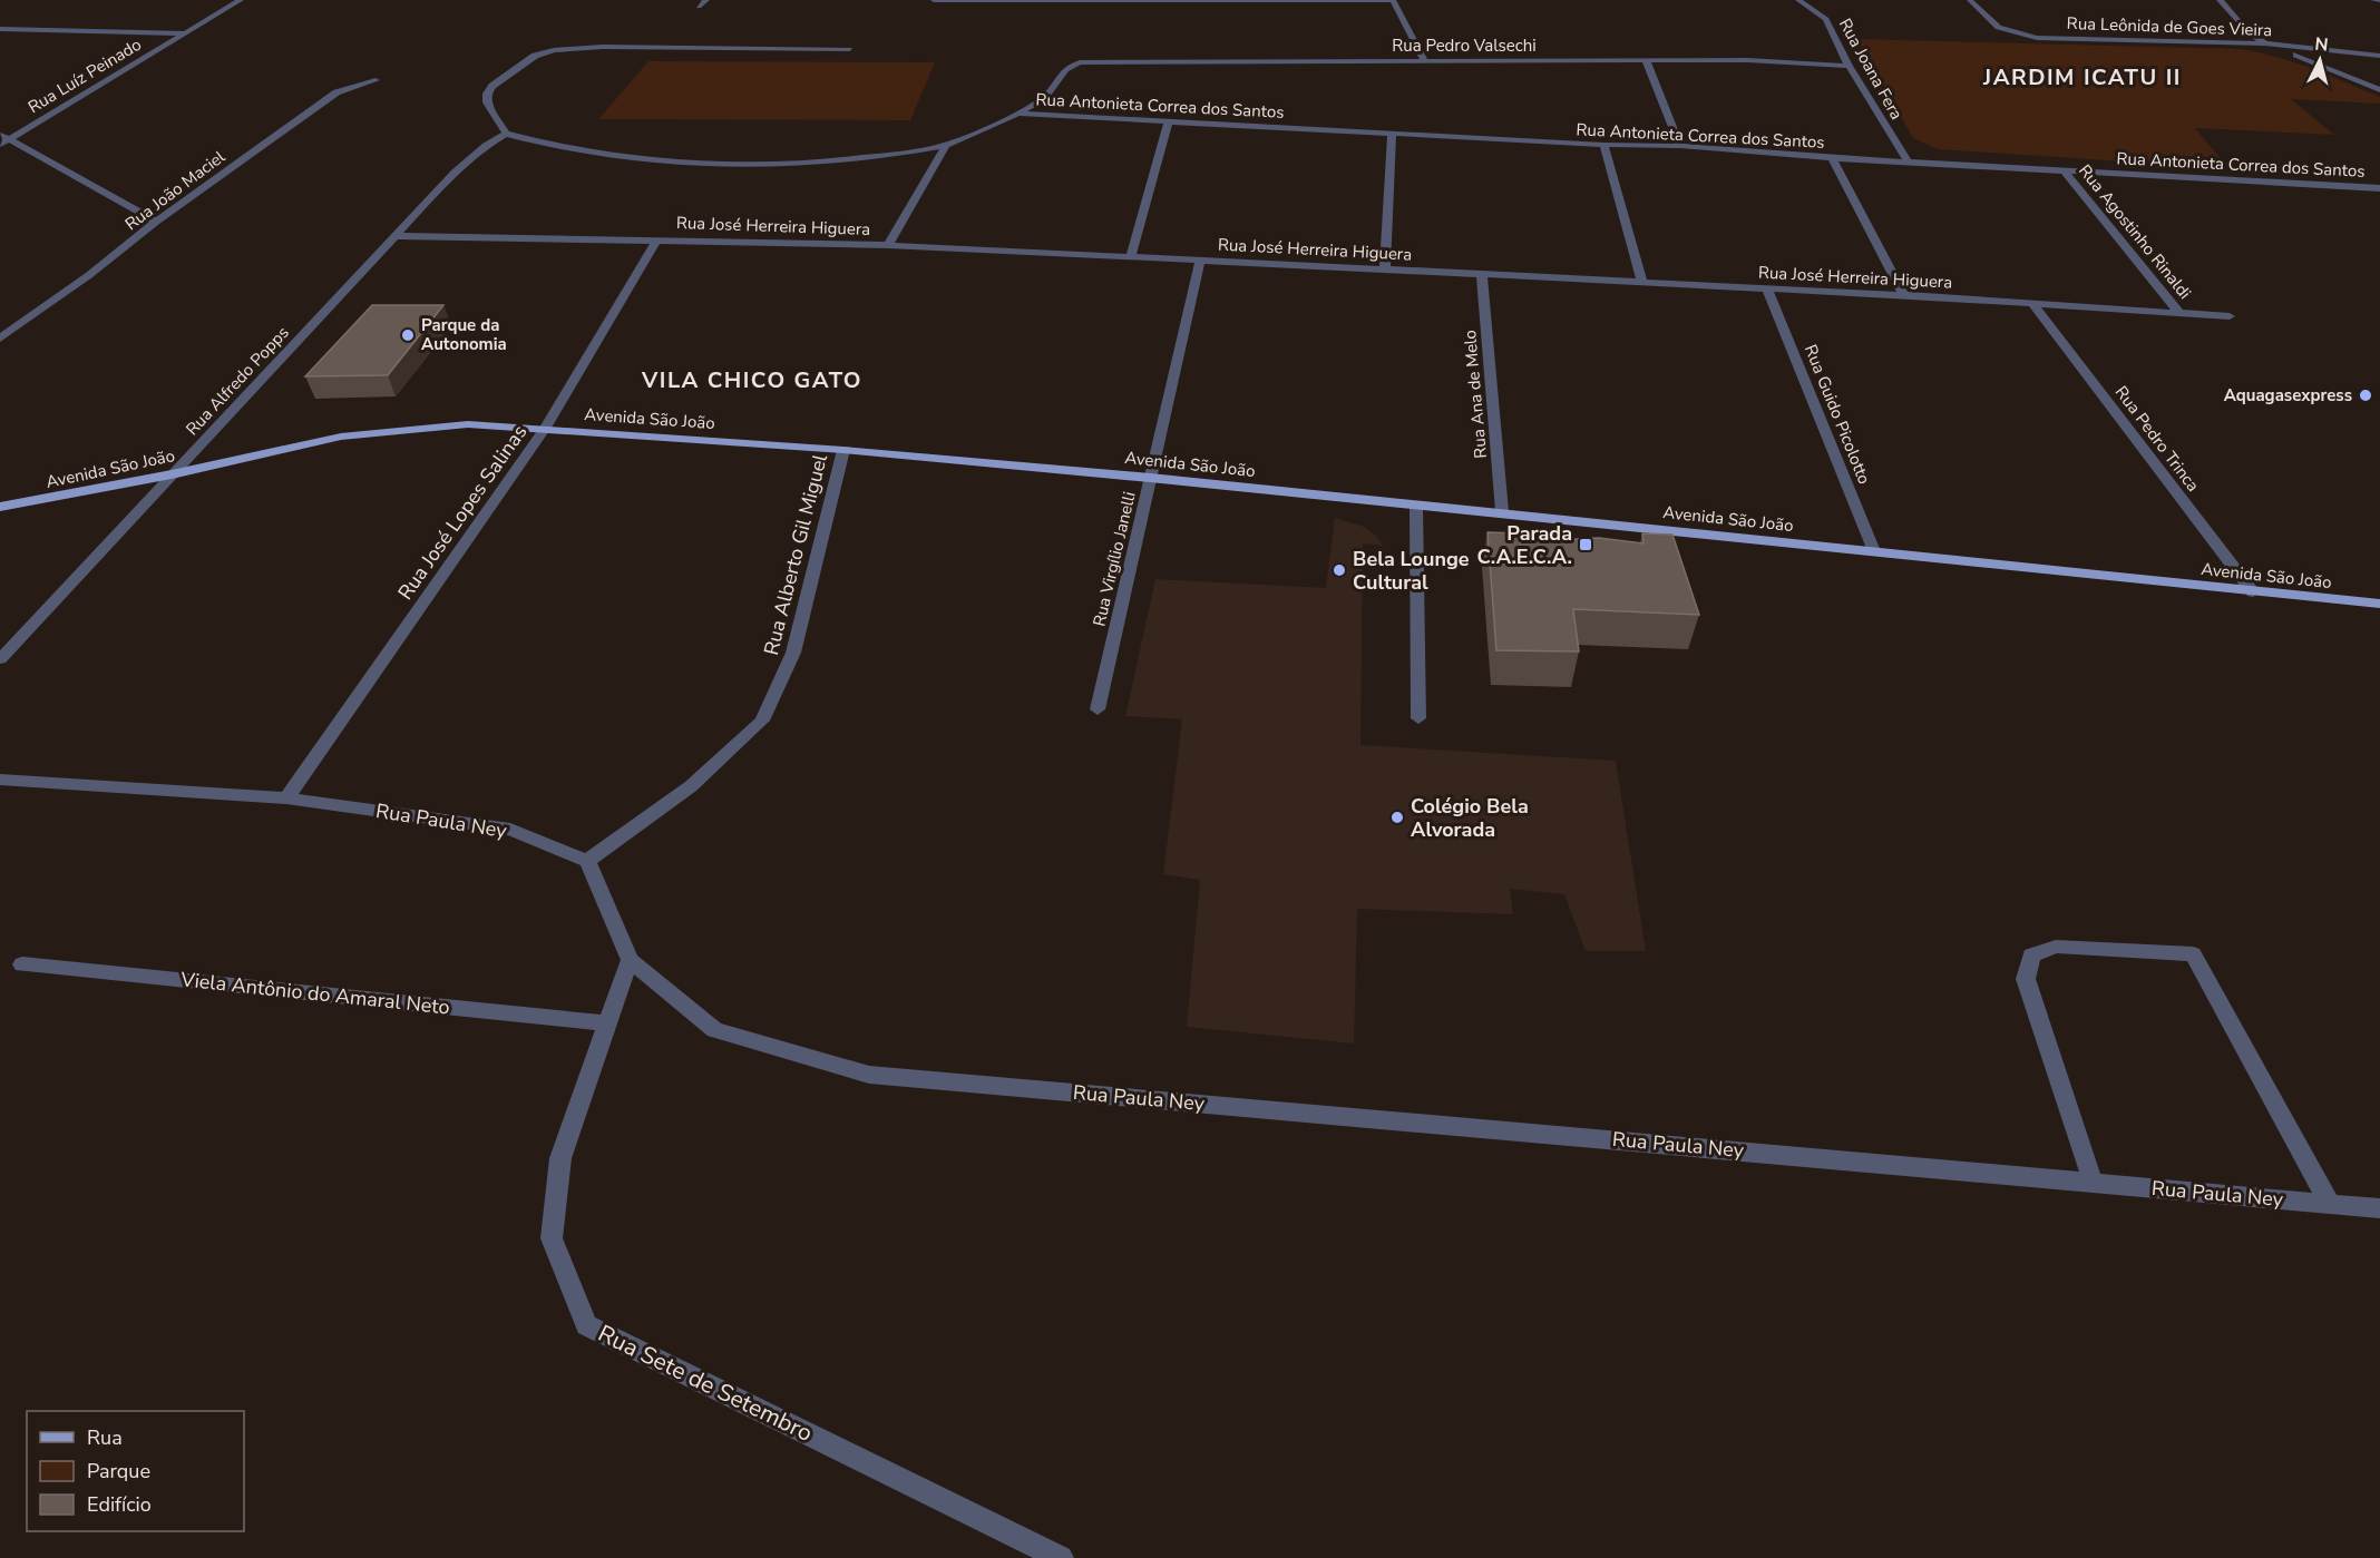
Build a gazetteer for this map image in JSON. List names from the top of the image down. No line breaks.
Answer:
{"streets":{"main road":["Avenida São João"],"street":["Rua Leônida de Goes Vieira","Rua Pedro Valsechi","Rua Joana Fera","Rua Luíz Peinado","Rua Antonieta Correa dos Santos","Rua João Maciel","Rua José Herreira Higuera","Rua Agostinho Rinaldi","Rua Alfredo Popps","Rua Ana de Melo","Rua Guido Picolotto","Rua Pedro Trinca","Rua José Lopes Salinas","Rua Alberto Gil Miguel","Rua Virgílio Janelli","Rua Paula Ney","Viela Antônio do Amaral Neto","Rua Sete de Setembro"]},"crossings":[["Rua Pedro Valsechi","Rua Joana Fera"],["Rua Pedro Valsechi","Rua Antonieta Correa dos Santos"],["Rua Joana Fera","Rua Antonieta Correa dos Santos"],["Rua Antonieta Correa dos Santos","Rua Agostinho Rinaldi"],["Rua José Herreira Higuera","Rua Agostinho Rinaldi"],["Rua José Herreira Higuera","Rua Alfredo Popps"],["Rua José Herreira Higuera","Rua Ana de Melo"],["Rua José Herreira Higuera","Rua Guido Picolotto"],["Rua José Herreira Higuera","Rua Pedro Trinca"],["Rua José Herreira Higuera","Rua José Lopes Salinas"],["Rua José Herreira Higuera","Rua Virgílio Janelli"],["Rua Alfredo Popps","Avenida São João"],["Rua Ana de Melo","Avenida São João"],["Rua Guido Picolotto","Avenida São João"],["Avenida São João","Rua Pedro Trinca"],["Avenida São João","Rua José Lopes Salinas"],["Avenida São João","Rua Alberto Gil Miguel"],["Avenida São João","Rua Virgílio Janelli"],["Rua José Lopes Salinas","Rua Paula Ney"],["Rua Alberto Gil Miguel","Rua Paula Ney"],["Rua Paula Ney","Rua Sete de Setembro"],["Viela Antônio do Amaral Neto","Rua Sete de Setembro"]],"districts":["JARDIM ICATU II","VILA CHICO GATO"],"places":{"other":["Parque da Autonomia","Aquagasexpress","Bela Lounge Cultural","Colégio Bela Alvorada"],"transit":["Parada C.A.E.C.A."]},"legend":["Rua","Parque","Edifício"],"north":"top"}
